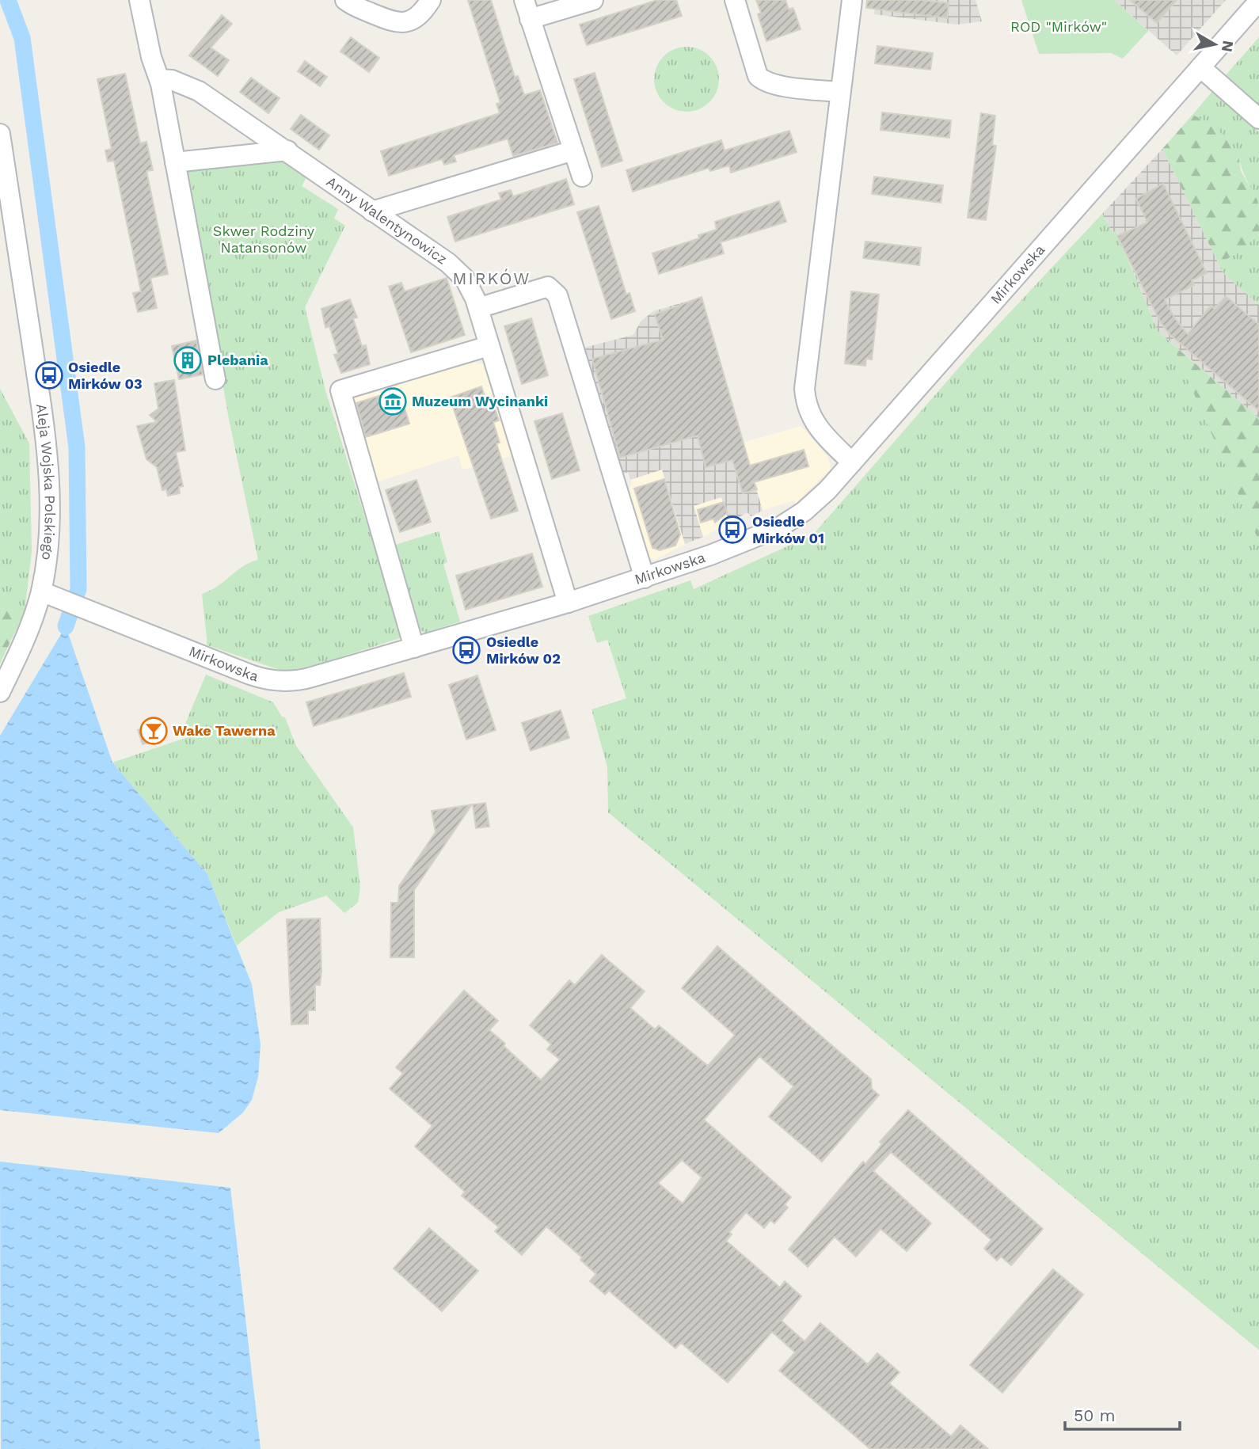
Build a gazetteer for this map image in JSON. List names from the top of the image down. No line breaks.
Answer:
{"streets":{"street":["Anny Walentynowicz","Mirkowska","Aleja Wojska Polskiego"]},"crossings":[["Anny Walentynowicz","Mirkowska"],["Mirkowska","Aleja Wojska Polskiego"]],"districts":["MIRKÓW"],"parks":["ROD \"Mirków\"","Skwer Rodziny Natansonów"],"places":{"building":["Plebania"],"bus stop":["Osiedle Mirków 03","Osiedle Mirków 01","Osiedle Mirków 02"],"museum":["Muzeum Wycinanki"],"bar":["Wake Tawerna"]},"scale_bar":"50 m","north":"right"}
